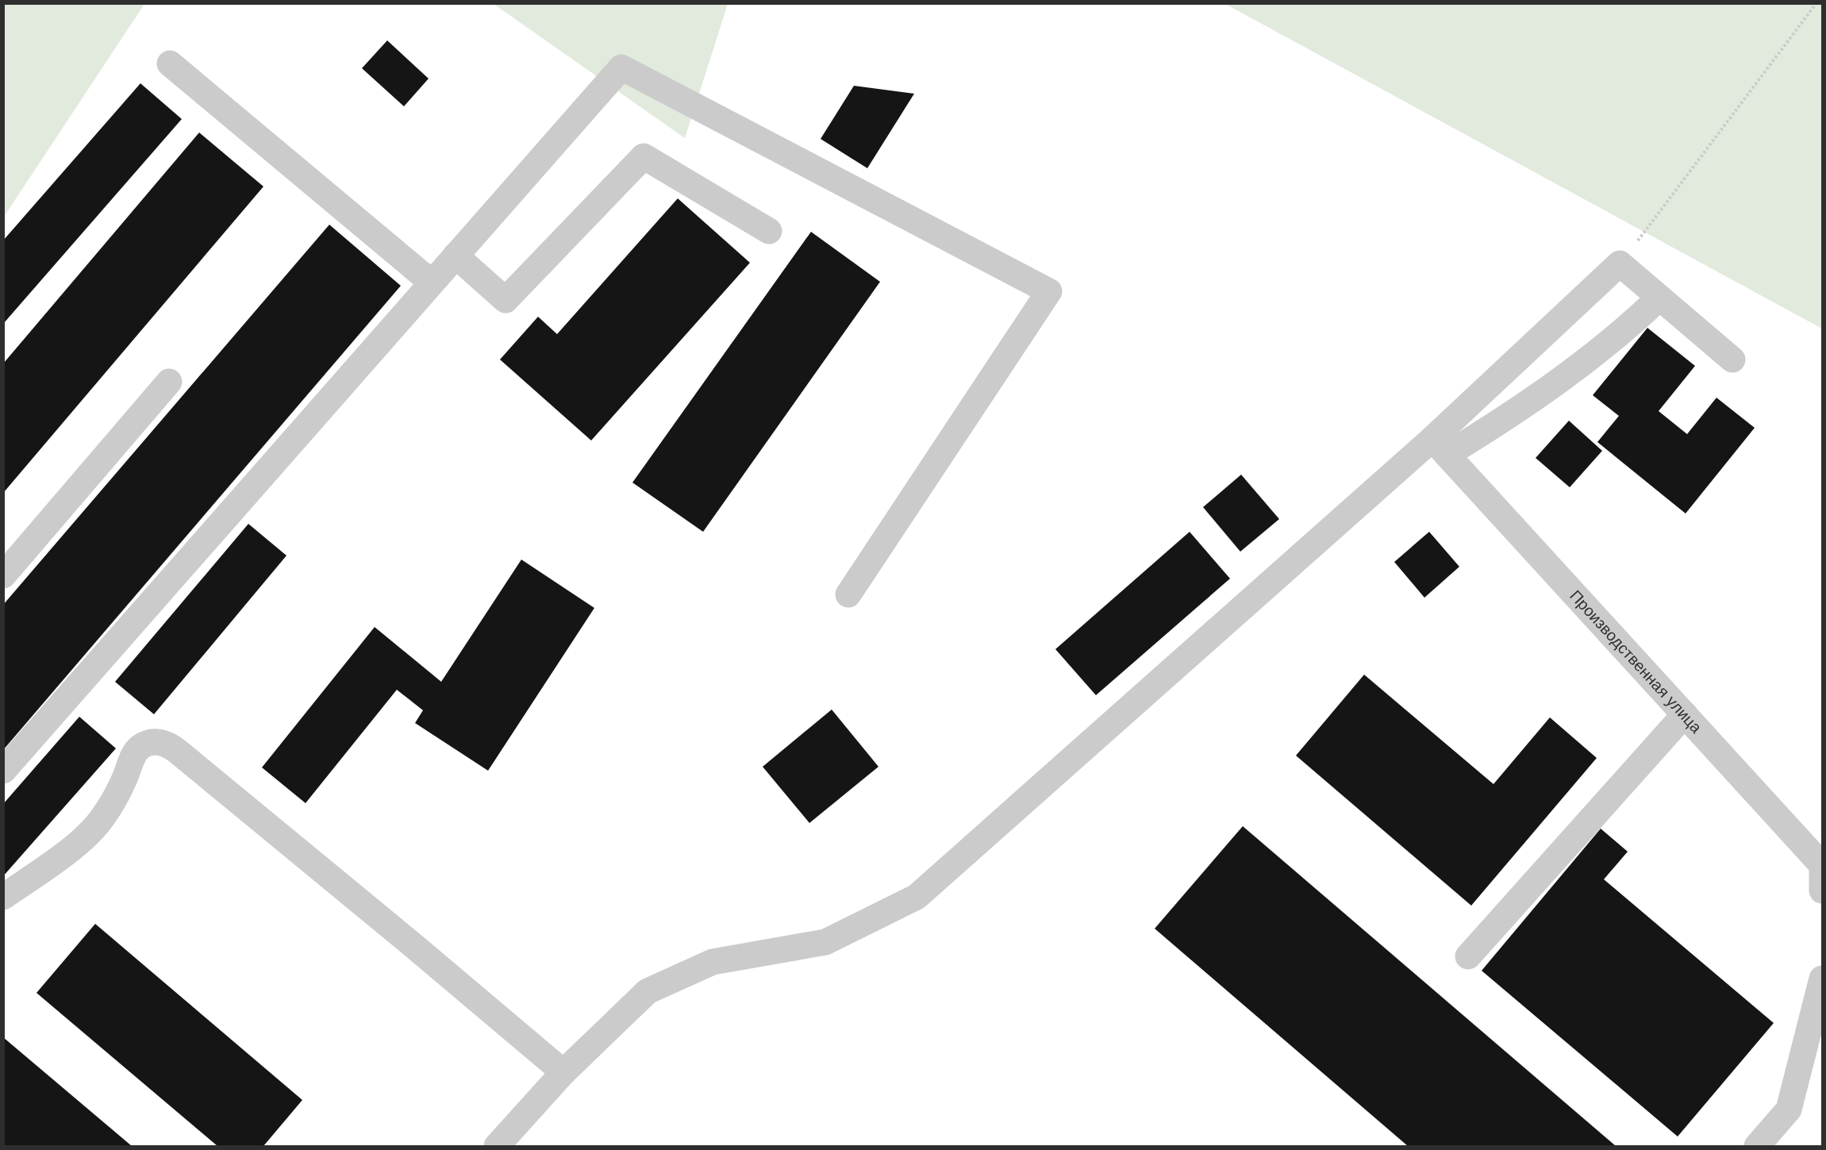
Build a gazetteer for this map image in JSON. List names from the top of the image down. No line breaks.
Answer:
{"streets":{"lane":["Производственная улица"]}}
